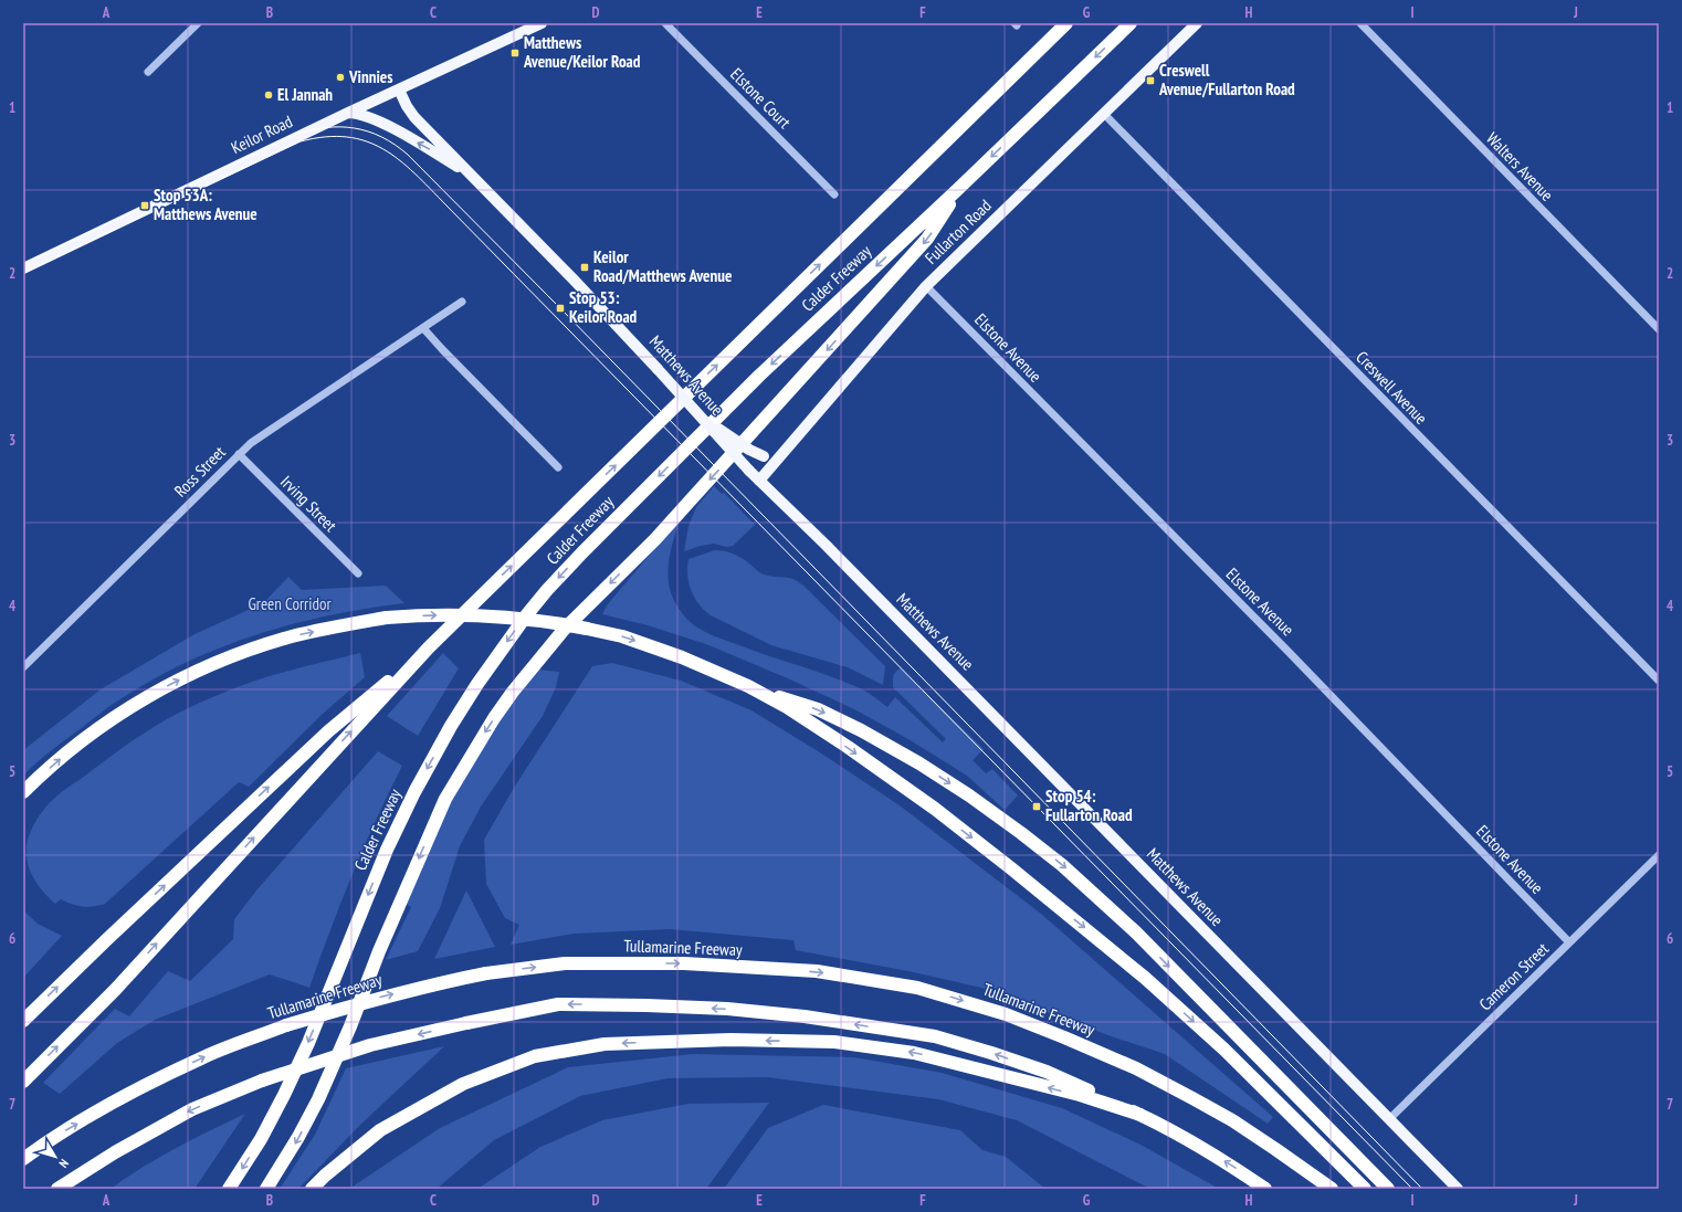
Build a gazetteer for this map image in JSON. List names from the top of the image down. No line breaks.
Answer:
{"streets":{"highway":["Calder Freeway","Tullamarine Freeway"],"main road":["Keilor Road","Fullarton Road","Matthews Avenue"],"street":["Elstone Court","Walters Avenue","Elstone Avenue","Creswell Avenue","Ross Street","Irving Street","Cameron Street"]},"crossings":[["Keilor Road","Matthews Avenue"],["Fullarton Road","Elstone Avenue"],["Fullarton Road","Matthews Avenue"],["Fullarton Road","Creswell Avenue"],["Elstone Avenue","Cameron Street"],["Matthews Avenue","Cameron Street"],["Ross Street","Irving Street"]],"parks":["Green Corridor"],"places":{"transit":["Matthews Avenue/Keilor Road","Creswell Avenue/Fullarton Road","Stop 53A: Matthews Avenue","Keilor Road/Matthews Avenue","Stop 53: Keilor Road","Stop 54: Fullarton Road"],"other":["Vinnies","El Jannah"]},"north":"bottom right","grid":{"columns":["A","B","C","D","E","F","G","H","I","J"],"rows":["1","2","3","4","5","6","7"]}}
